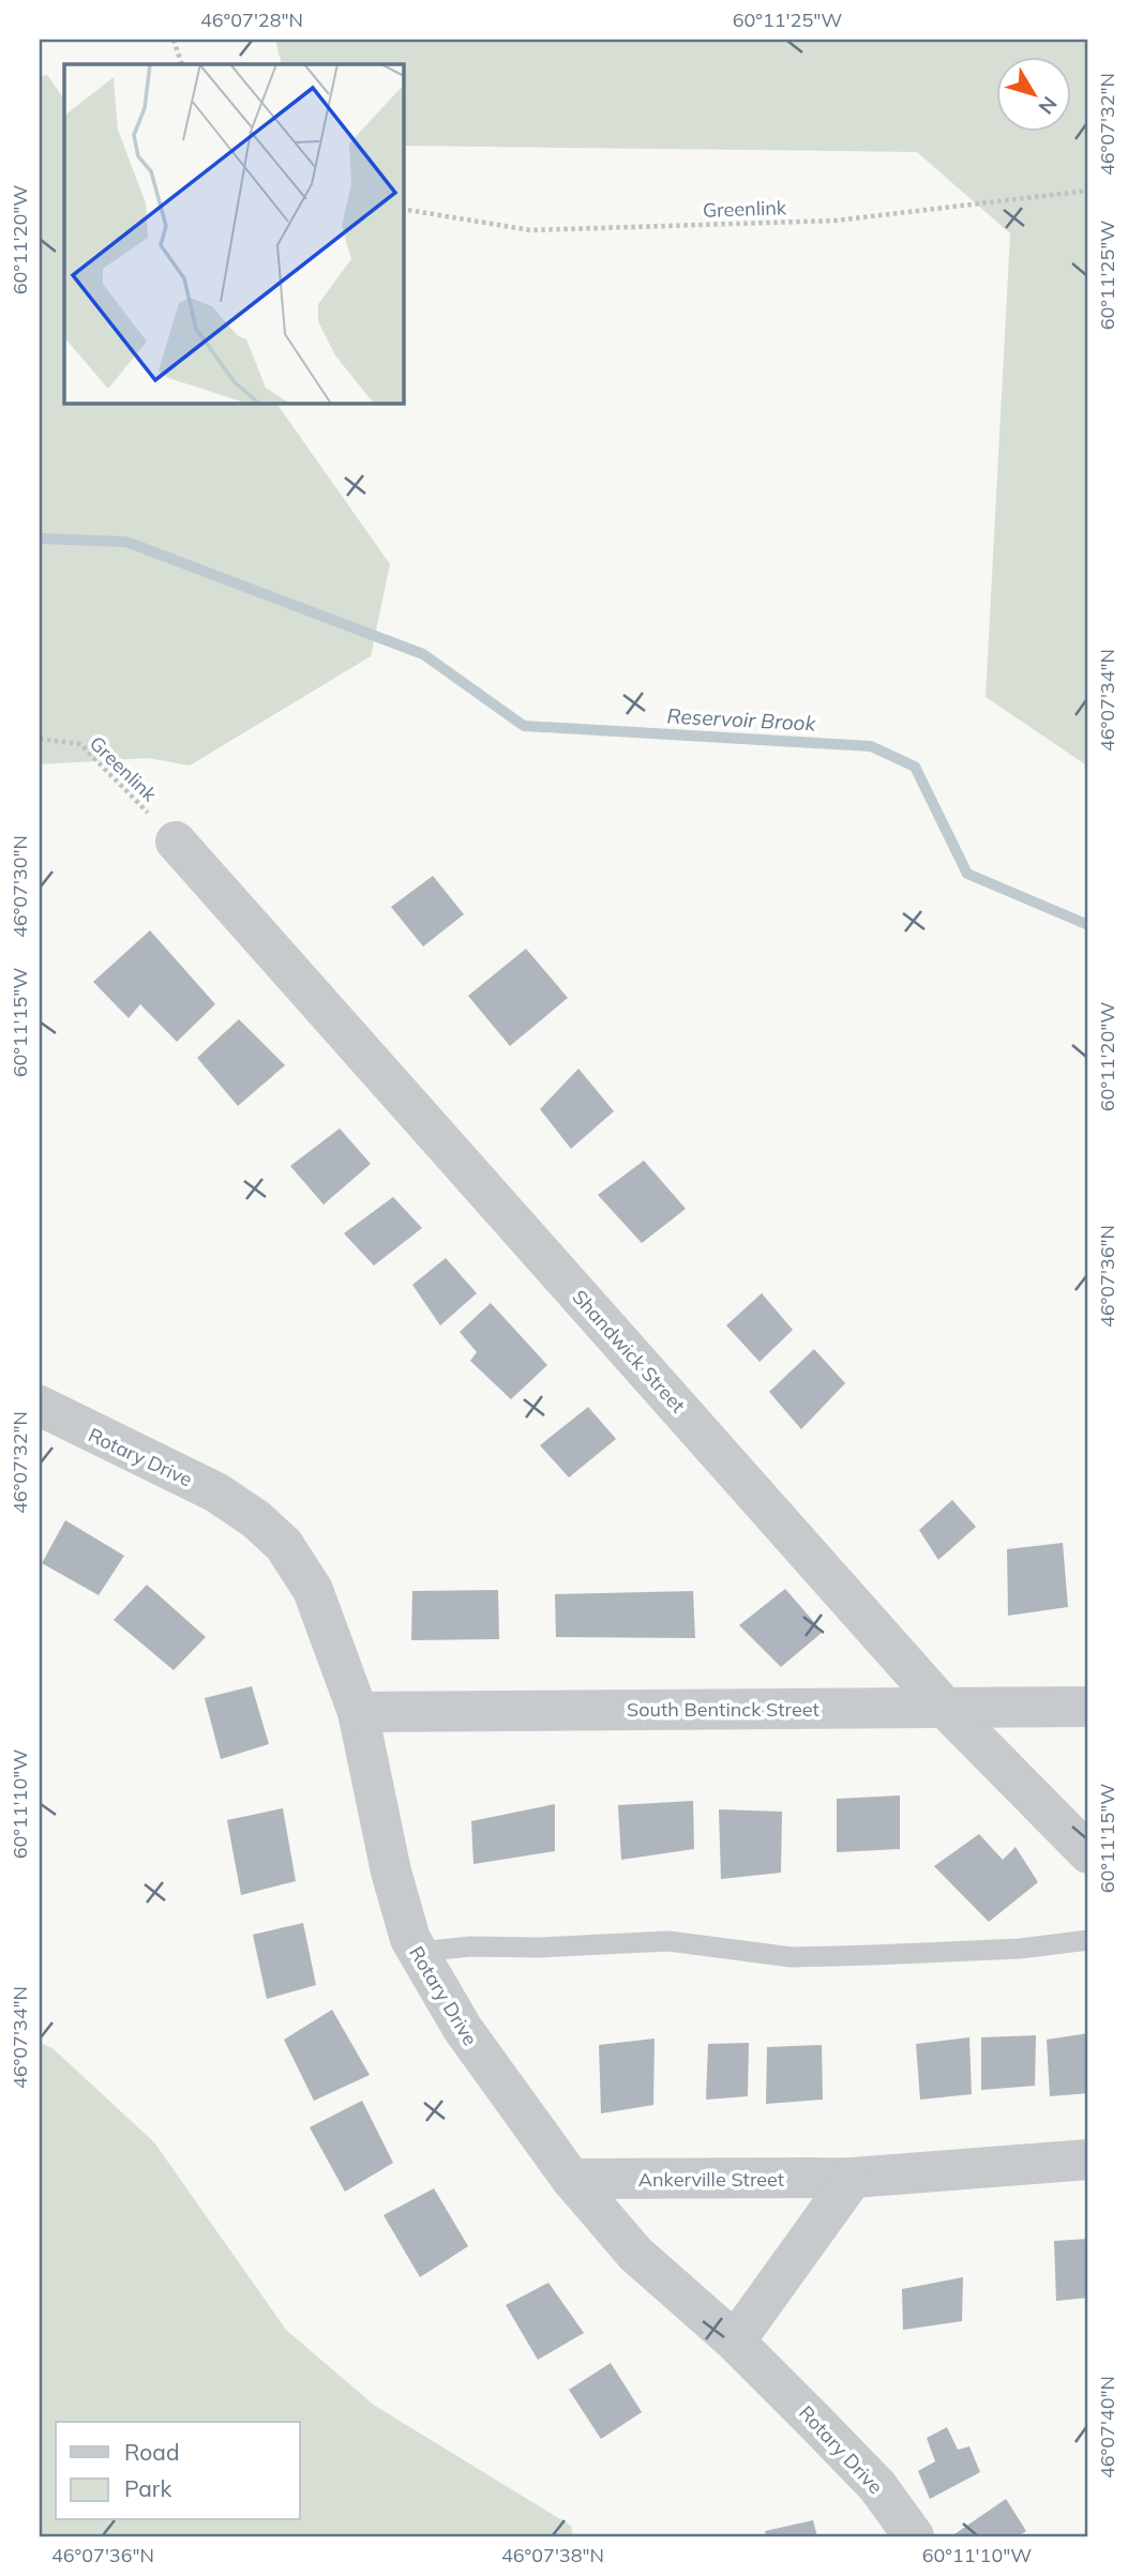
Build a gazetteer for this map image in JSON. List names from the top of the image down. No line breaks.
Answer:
{"streets":{"street":["Shandwick Street","Rotary Drive","South Bentinck Street","Ankerville Street"],"path":["Greenlink"]},"crossings":[["Greenlink","Shandwick Street"],["Shandwick Street","South Bentinck Street"],["Rotary Drive","South Bentinck Street"],["Rotary Drive","Ankerville Street"]],"water":["Reservoir Brook"],"legend":["Road","Park"],"north":"bottom right","coordinates":["46°07'28\"N","60°11'25\"W","46°07'32\"N","60°11'20\"W","46°07'34\"N","46°07'30\"N","60°11'15\"W","46°07'36\"N","60°11'10\"W","46°07'40\"N","46°07'38\"N"]}
